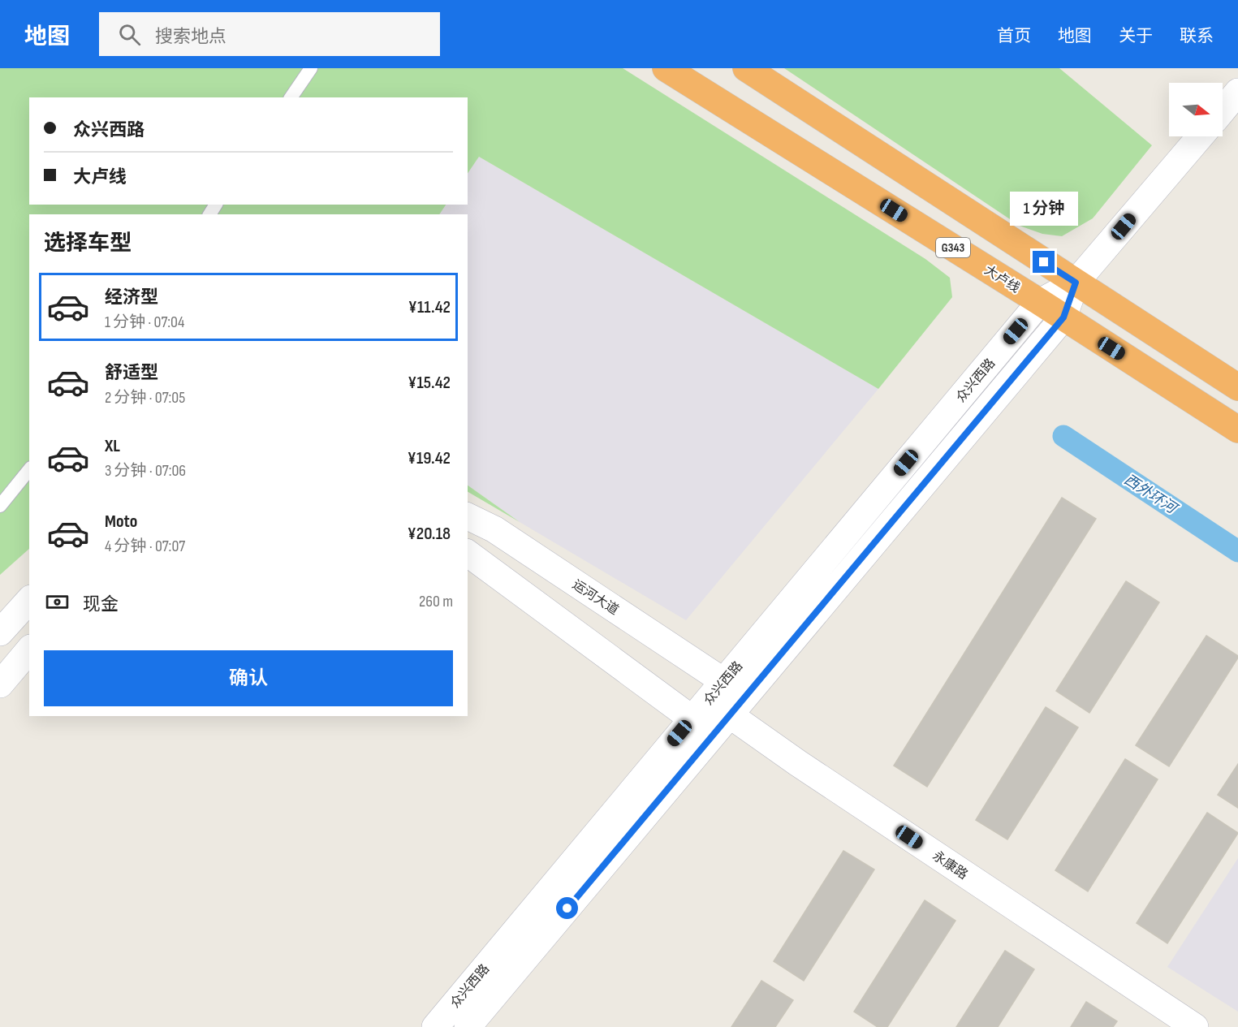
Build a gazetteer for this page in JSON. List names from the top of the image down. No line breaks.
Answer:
{"streets":{"highway":["G343","大卢线"],"main road":["众兴西路","运河大道","永康路"]},"crossings":[["G343","众兴西路"],["大卢线","众兴西路"],["众兴西路","运河大道"],["众兴西路","永康路"],["运河大道","永康路"]],"water":["西外环河"],"north":"right","page":{"header":"地图","search":"搜索地点","nav":["首页","地图","关于","联系"],"banner":["众兴西路","大卢线"],"bubble":"1 分钟","heading":"选择车型","list":[{"name":"经济型","note":"1 分钟 · 07:04","value":"¥11.42"},{"name":"舒适型","note":"2 分钟 · 07:05","value":"¥15.42"},{"name":"XL","note":"3 分钟 · 07:06","value":"¥19.42"},{"name":"Moto","note":"4 分钟 · 07:07","value":"¥20.18"}],"pay":["现金","260 m"],"buttons":"确认"}}
